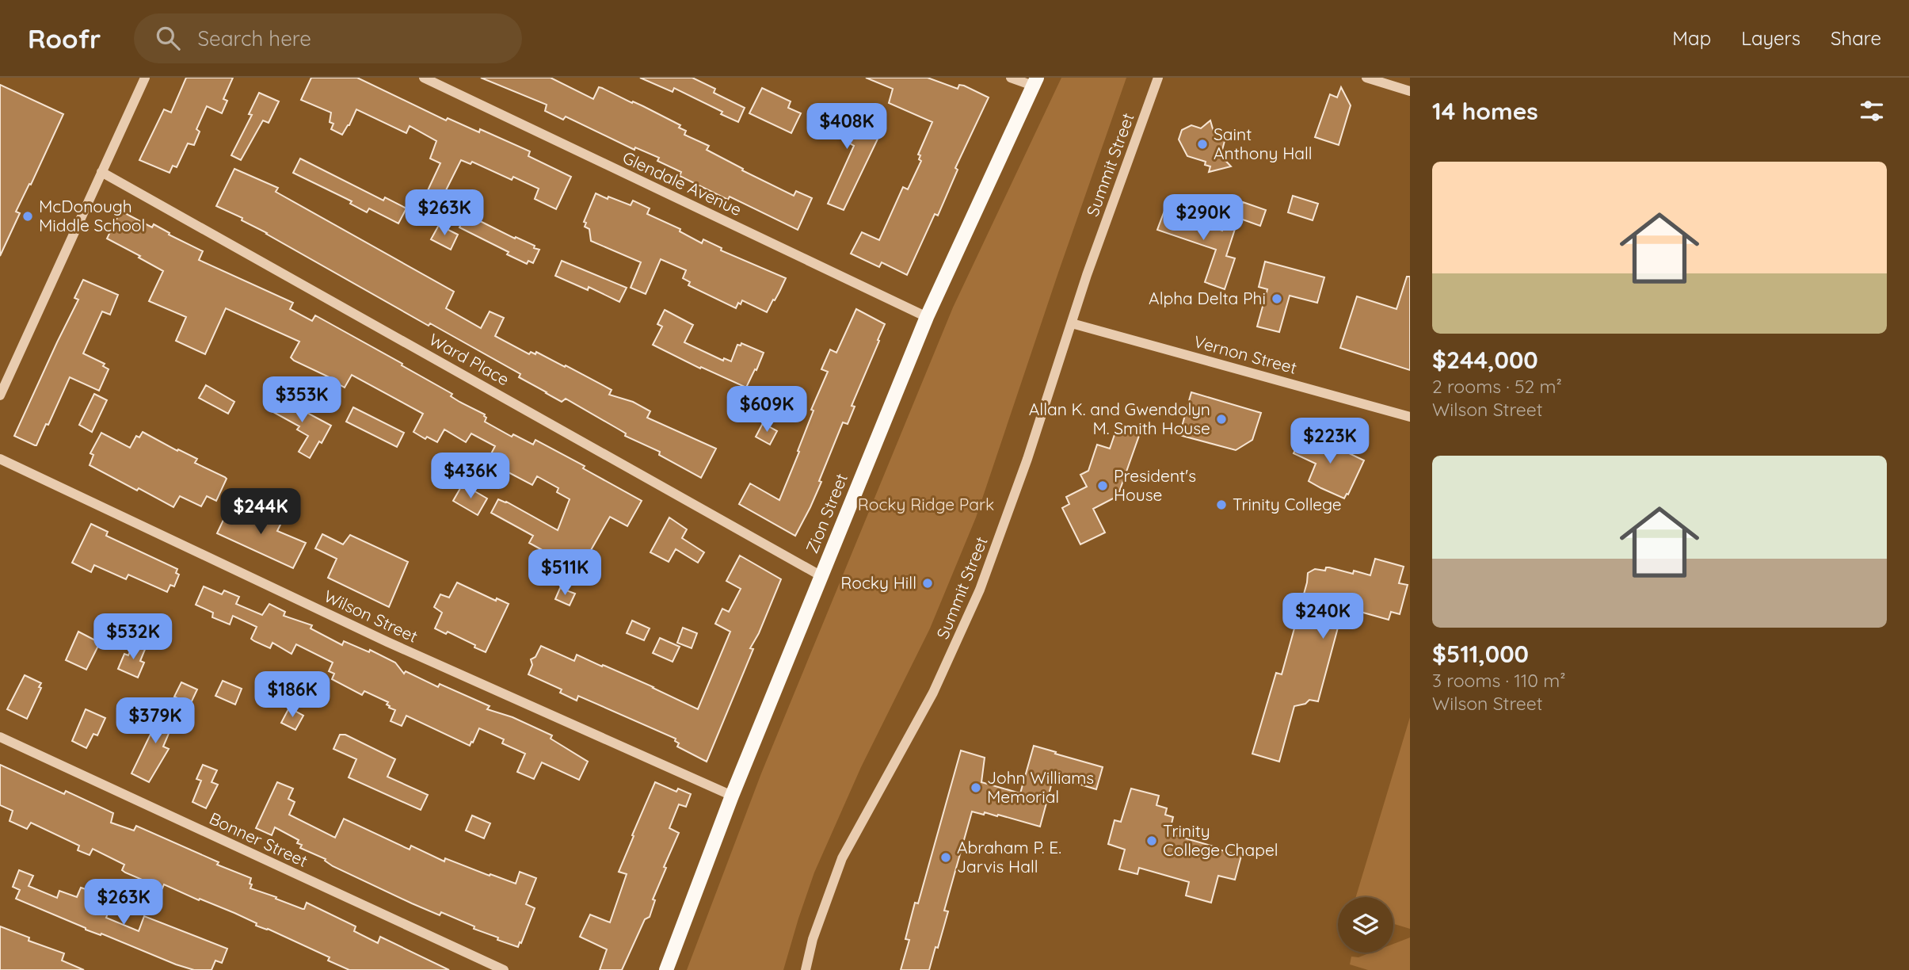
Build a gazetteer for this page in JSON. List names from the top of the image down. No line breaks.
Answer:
{"streets":{"main road":["Zion Street"],"street":["Summit Street","Glendale Avenue","Vernon Street","Ward Place","Wilson Street","Bonner Street"]},"crossings":[["Summit Street","Vernon Street"],["Glendale Avenue","Zion Street"],["Ward Place","Zion Street"],["Zion Street","Wilson Street"]],"parks":["Rocky Ridge Park"],"places":["Saint Anthony Hall","McDonough Middle School","Alpha Delta Phi","Allan K. and Gwendolyn M. Smith House","President's House","Trinity College","Rocky Hill","John Williams Memorial","Trinity College Chapel","Abraham P. E. Jarvis Hall"],"page":{"header":"Roofr","search":"Search here","nav":["Map","Layers","Share"],"heading":"14 homes","price":["$408K","$263K","$290K","$353K","$609K","$223K","$436K","$244K","$511K","$240K","$532K","$186K","$379K","$263K"],"list":[{"name":"$244,000","note":"2 rooms · 52 m² · Wilson Street"},{"name":"$511,000","note":"3 rooms · 110 m² · Wilson Street"}]}}
